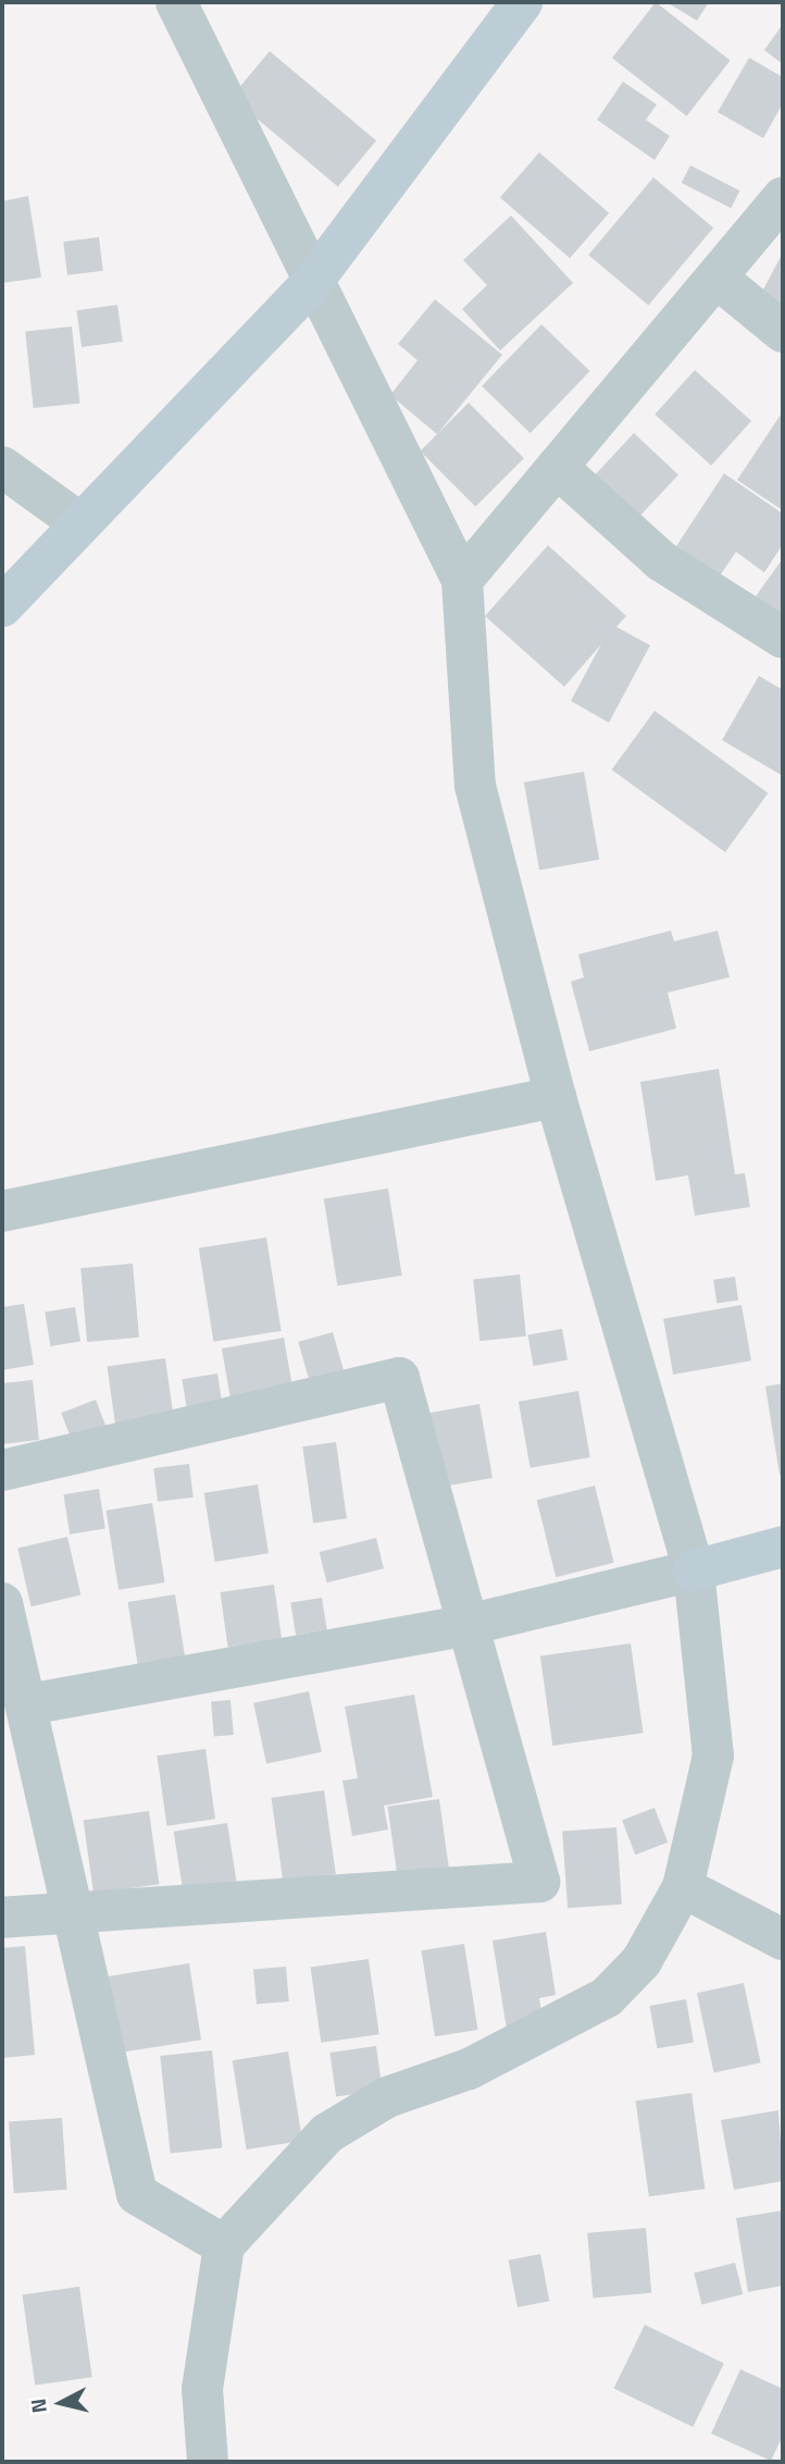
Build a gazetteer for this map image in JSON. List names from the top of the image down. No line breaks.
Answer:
{"north":"left"}
